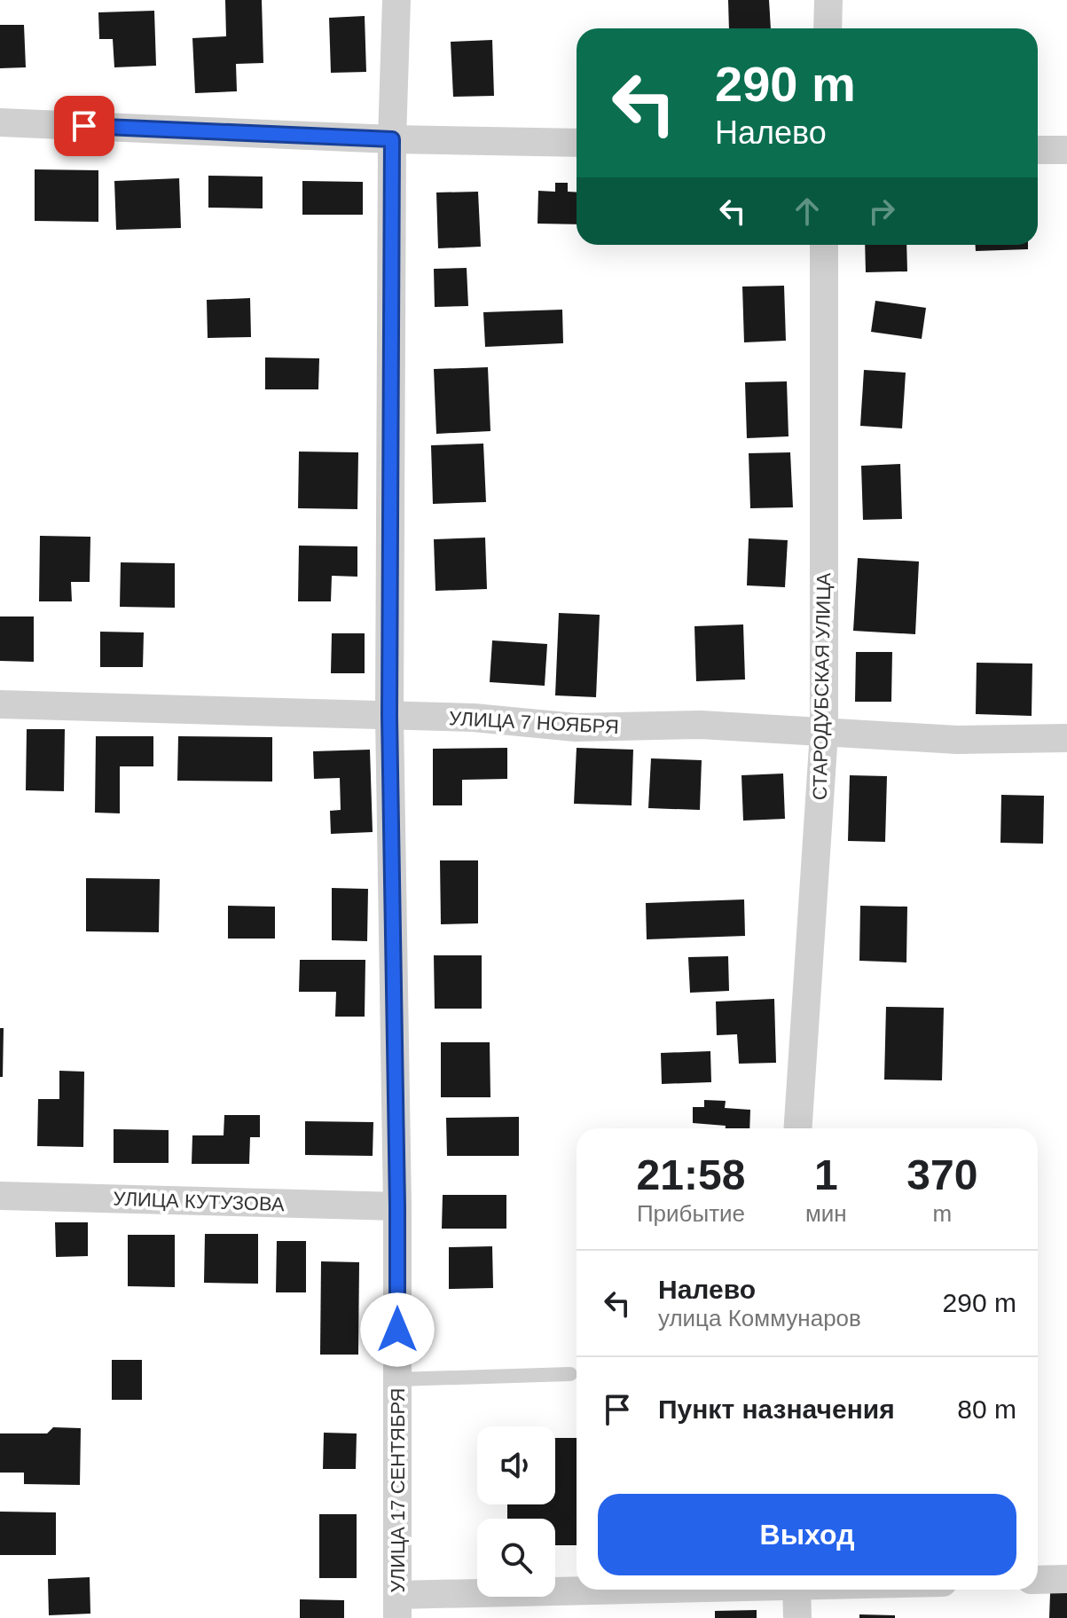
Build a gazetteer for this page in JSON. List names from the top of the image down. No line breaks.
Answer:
{"streets":{"street":["СТАРОДУБСКАЯ УЛИЦА","УЛИЦА 7 НОЯБРЯ","УЛИЦА КУТУЗОВА","УЛИЦА 17 СЕНТЯБРЯ"]},"crossings":[["СТАРОДУБСКАЯ УЛИЦА","УЛИЦА 7 НОЯБРЯ"],["УЛИЦА 7 НОЯБРЯ","УЛИЦА 17 СЕНТЯБРЯ"],["УЛИЦА КУТУЗОВА","УЛИЦА 17 СЕНТЯБРЯ"]],"page":{"turn":["290 m","Налево"],"eta":["21:58","Прибытие","1","мин","370","m"],"list":[{"name":"Налево","note":"улица Коммунаров","value":"290 m"},{"name":"Пункт назначения","value":"80 m"}],"buttons":"Выход"}}
